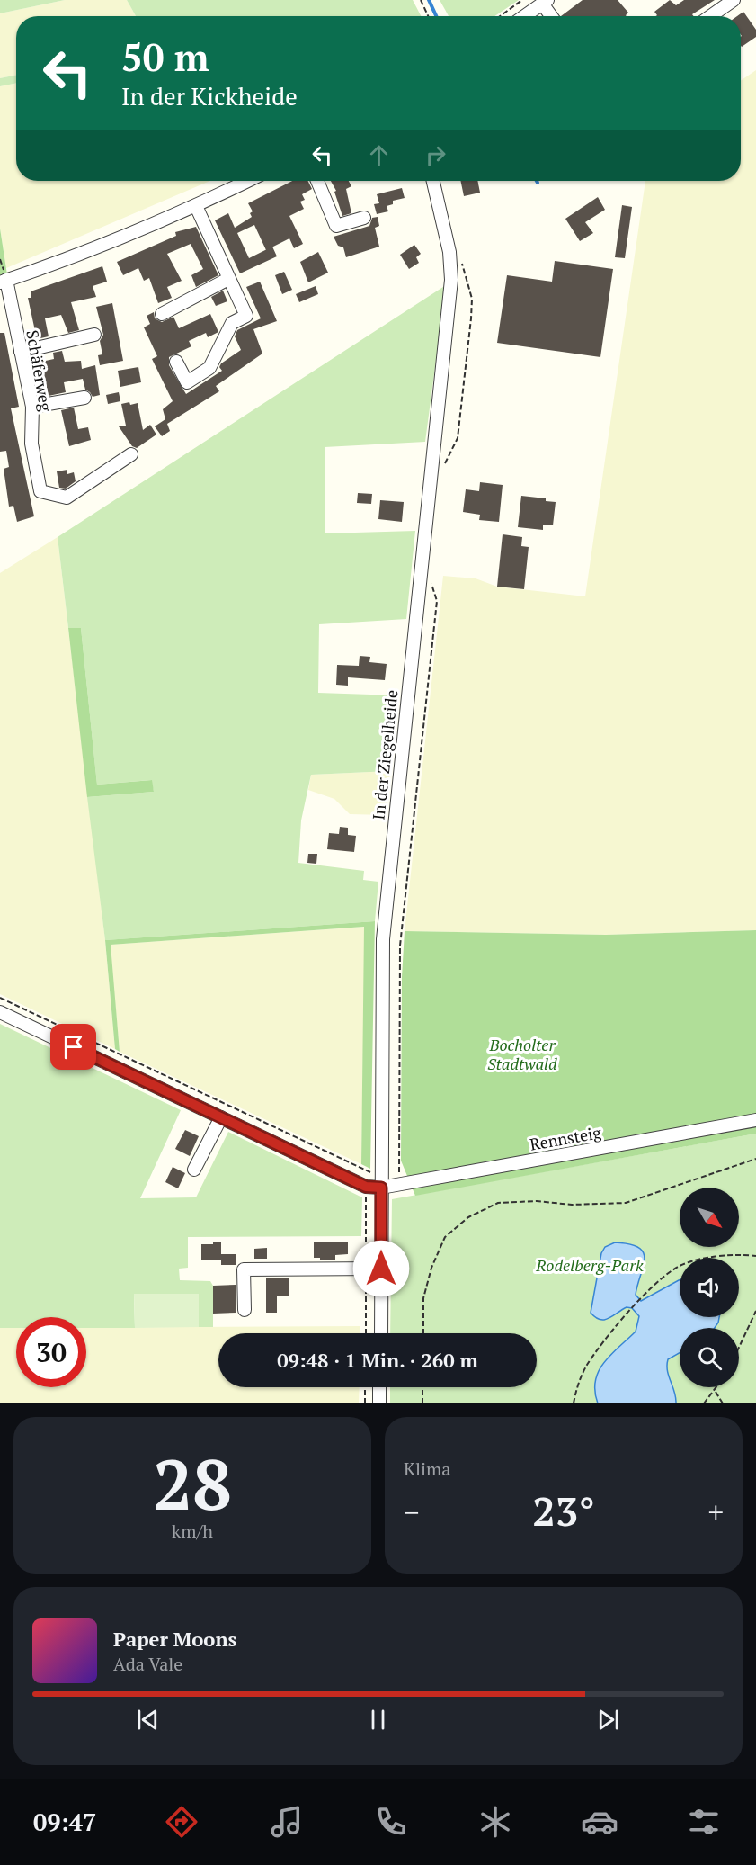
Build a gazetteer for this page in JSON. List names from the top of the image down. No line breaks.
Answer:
{"streets":{"street":["Schäferweg","In der Ziegelheide","Rennsteig"]},"crossings":[["In der Ziegelheide","Rennsteig"]],"parks":["Bocholter Stadtwald","Rodelberg-Park"],"north":"bottom right","page":{"turn":["50 m","In der Kickheide"],"limit":"30","trip":"09:48 · 1 Min. · 260 m","tile":[["28","km/h"],"Klima"],"heat":["−","23°","+"],"song":["Paper Moons","Ada Vale"],"tabs":"09:47"}}
